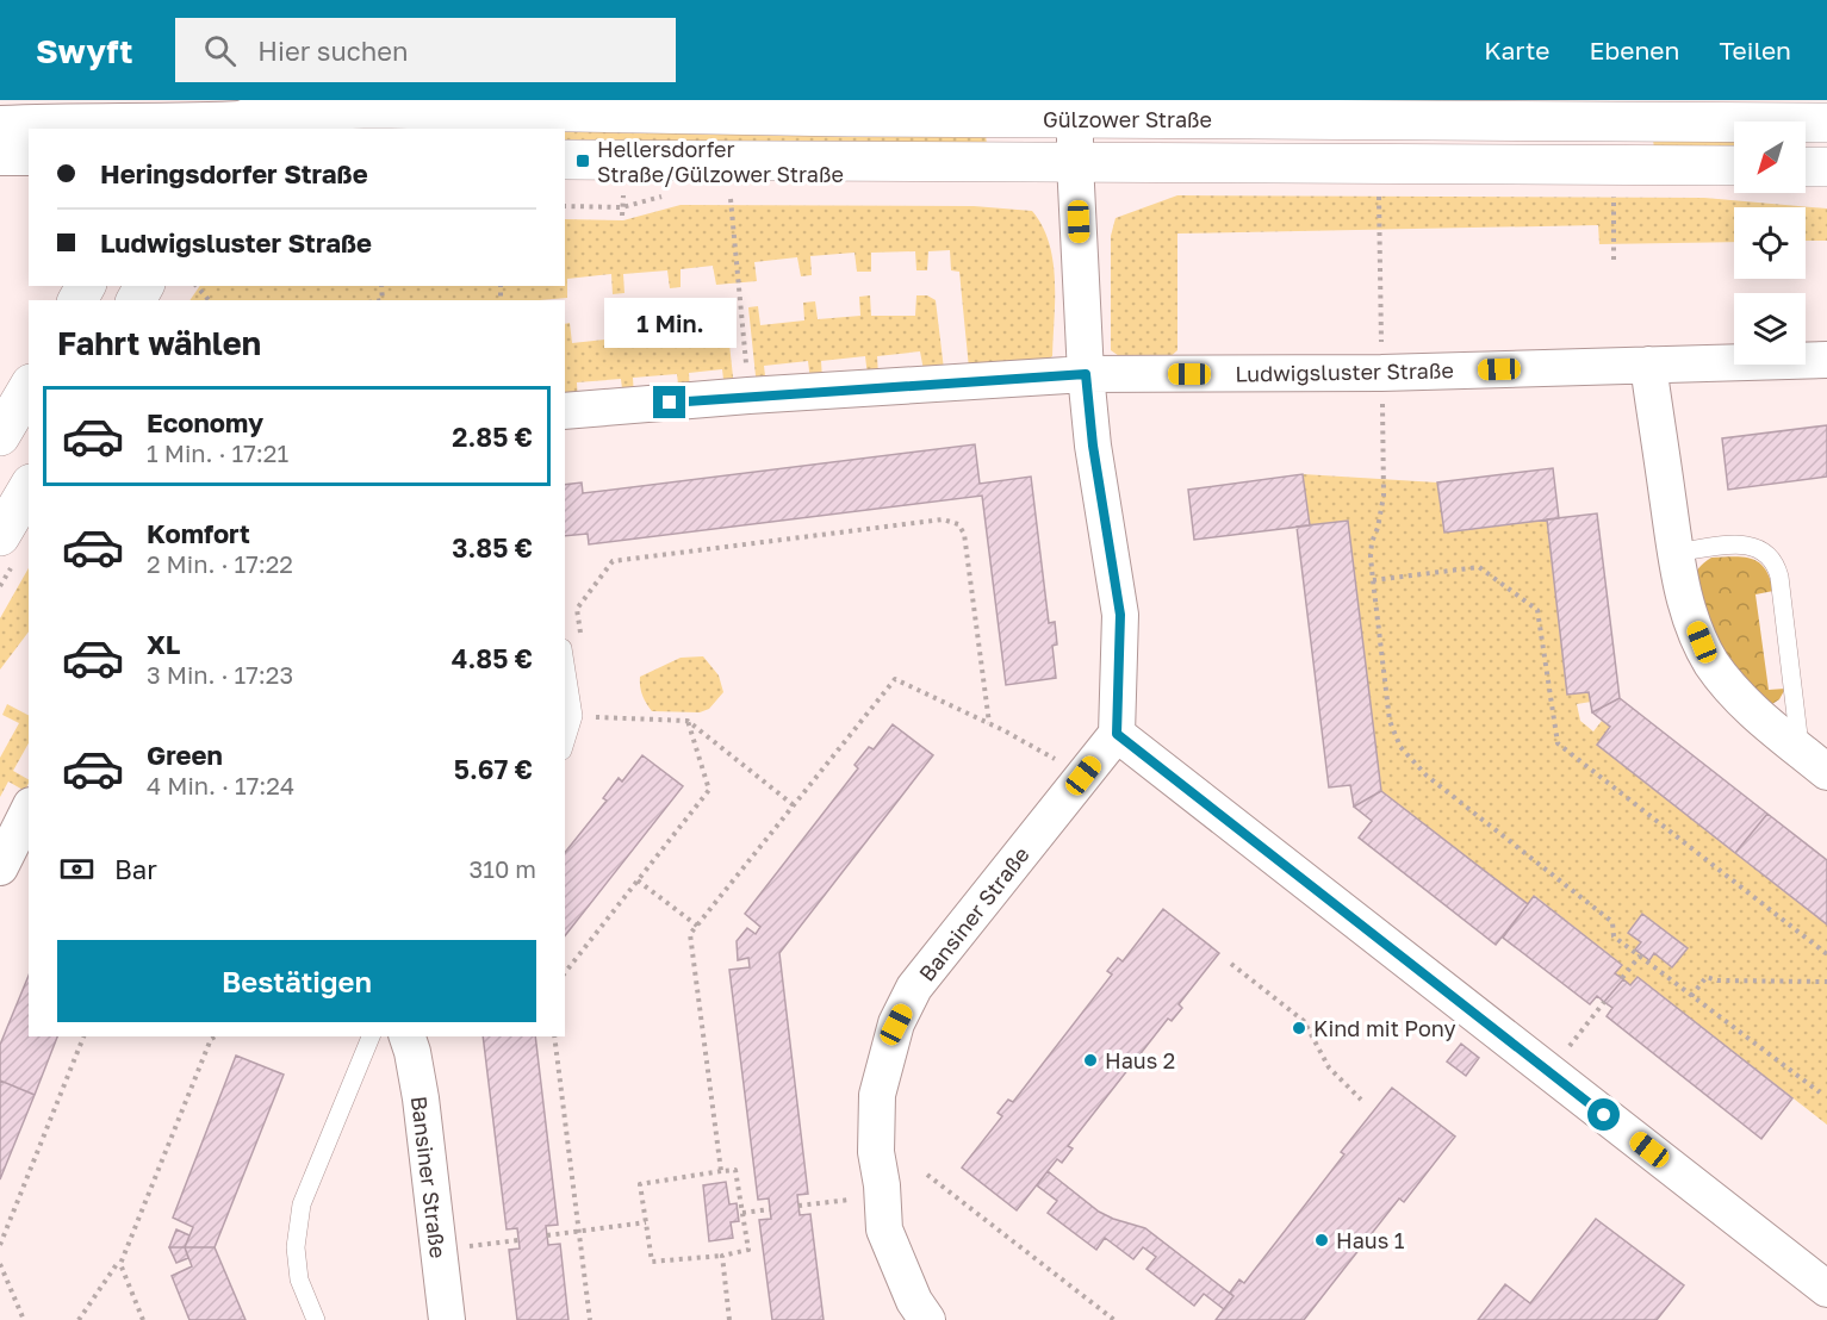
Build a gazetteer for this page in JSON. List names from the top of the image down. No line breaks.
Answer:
{"streets":{"main road":["Gülzower Straße"],"street":["Ludwigsluster Straße","Bansiner Straße"]},"places":{"transit":["Hellersdorfer Straße/Gülzower Straße"],"other":["Kind mit Pony","Haus 2","Haus 1"]},"north":"bottom left","page":{"header":"Swyft","search":"Hier suchen","nav":["Karte","Ebenen","Teilen"],"banner":["Heringsdorfer Straße","Ludwigsluster Straße"],"bubble":"1 Min.","heading":"Fahrt wählen","list":[{"name":"Economy","note":"1 Min. · 17:21","value":"2.85 €"},{"name":"Komfort","note":"2 Min. · 17:22","value":"3.85 €"},{"name":"XL","note":"3 Min. · 17:23","value":"4.85 €"},{"name":"Green","note":"4 Min. · 17:24","value":"5.67 €"}],"pay":["Bar","310 m"],"buttons":"Bestätigen"}}
